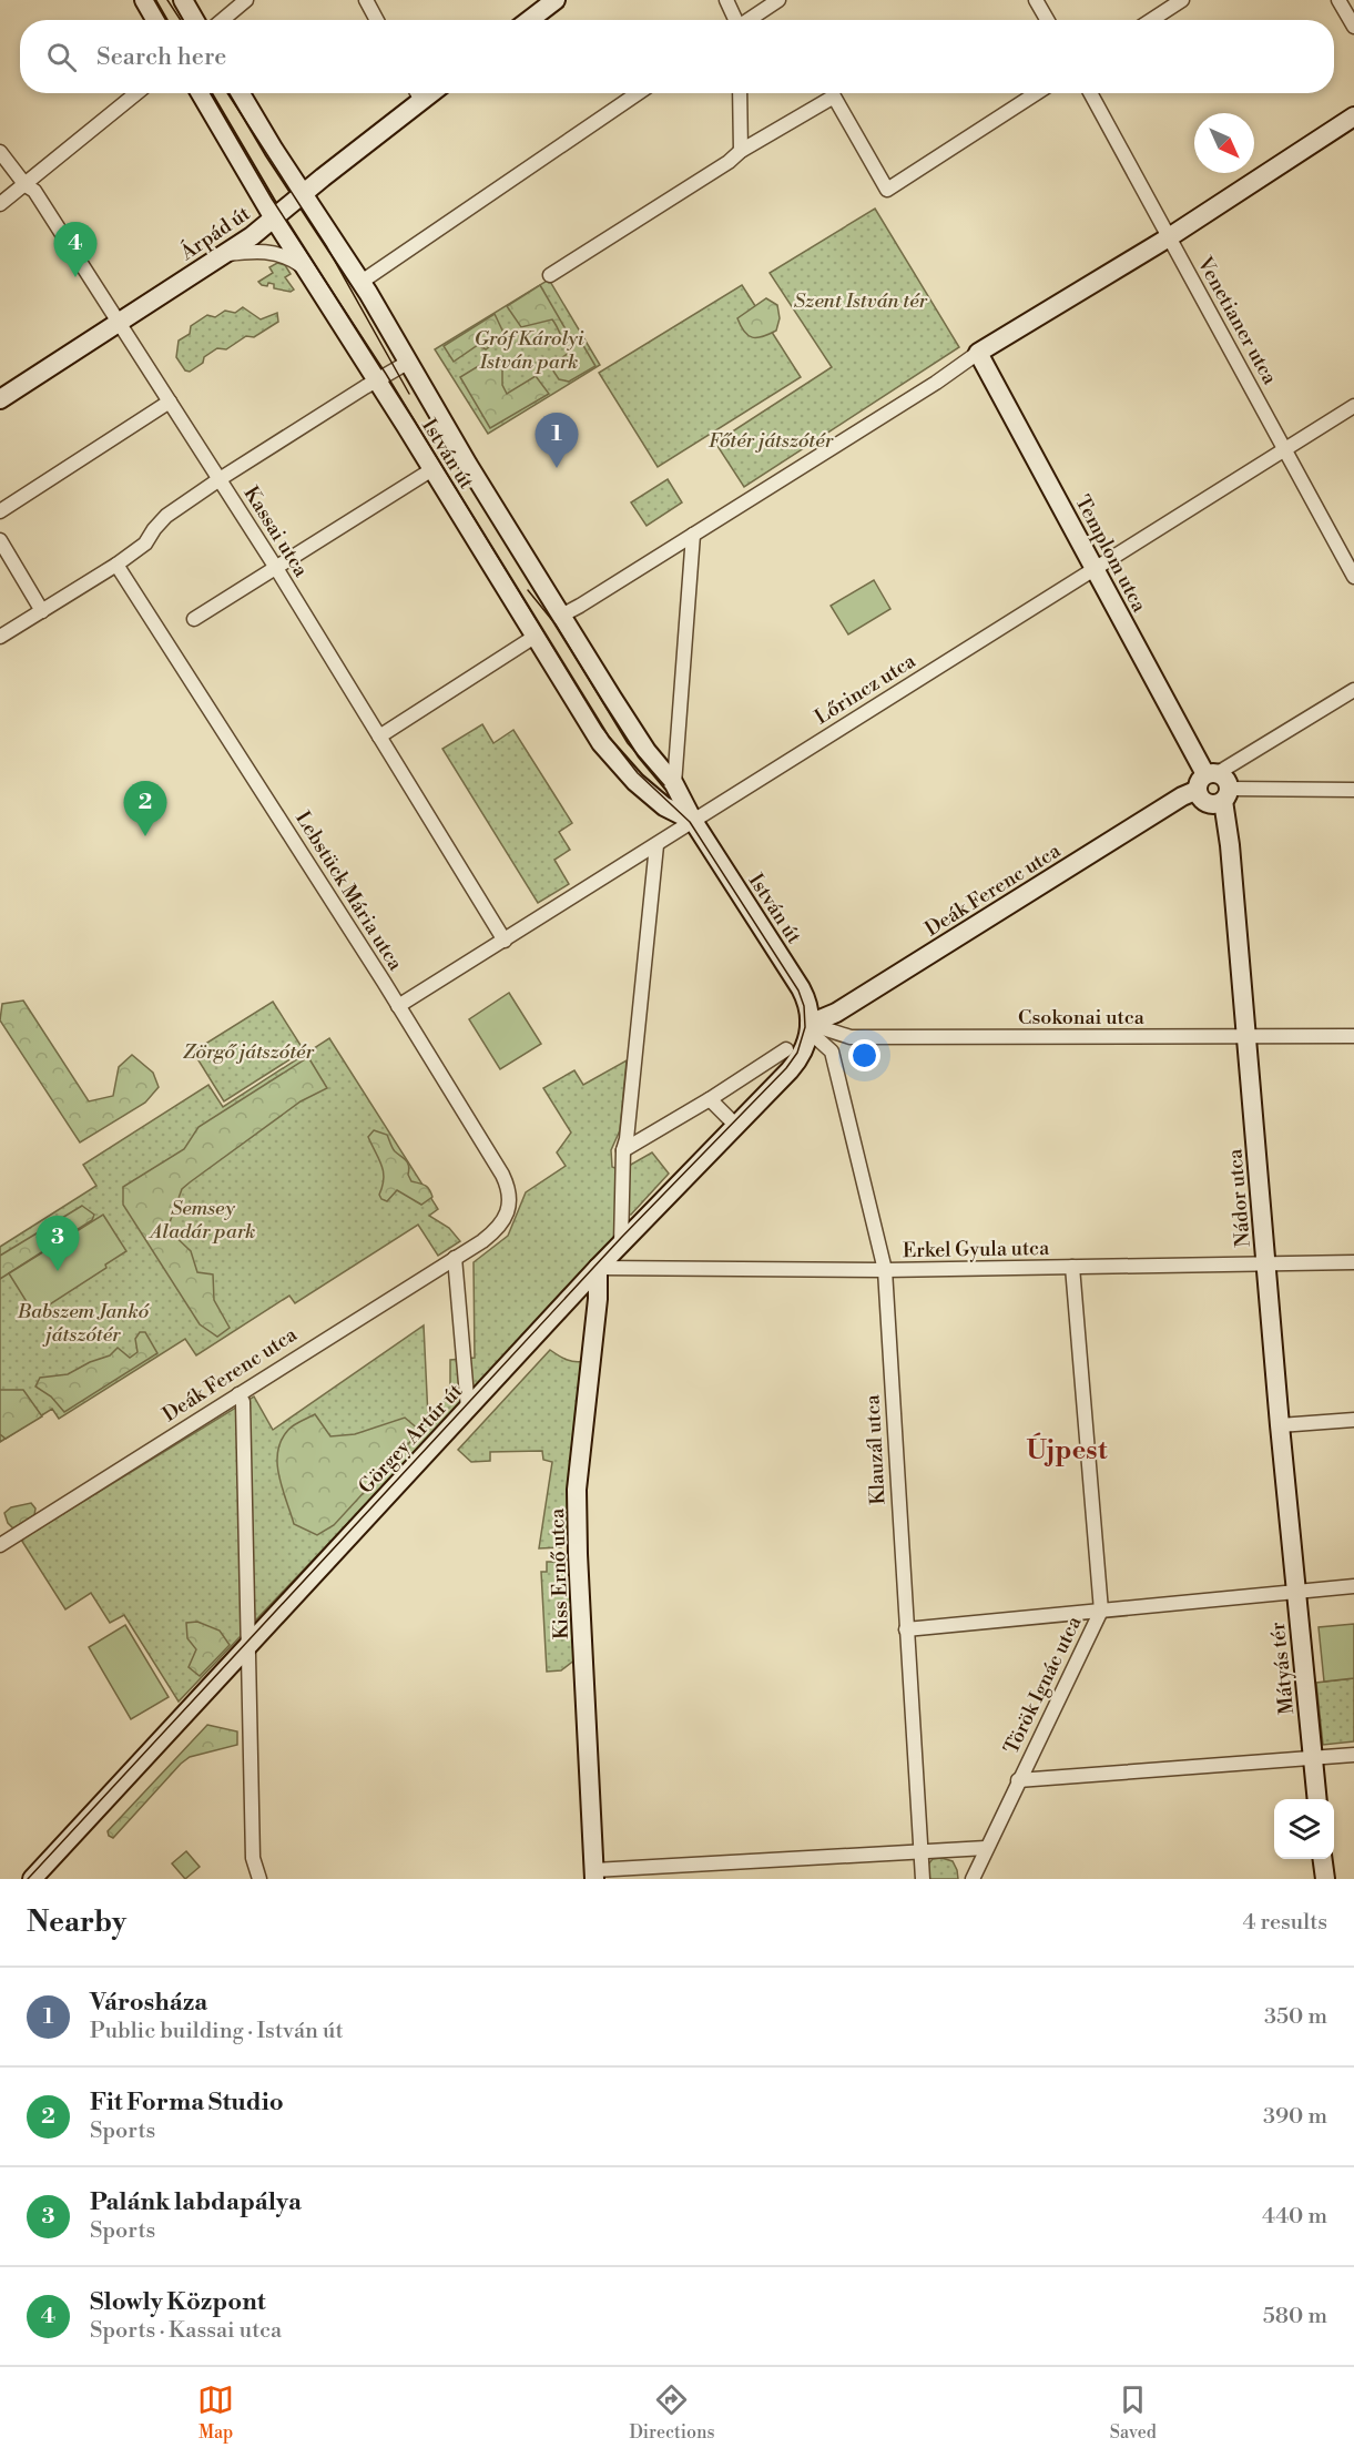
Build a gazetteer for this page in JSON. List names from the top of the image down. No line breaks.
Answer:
{"streets":{"street":["Árpád út","Venetianer utca","István út","Kassai utca","Templom utca","Lőrincz utca","Deák Ferenc utca","Lebstück Mária utca","Csokonai utca","Nádor utca","Erkel Gyula utca","Görgey Artúr út","Klauzál utca","Kiss Ernő utca","Mátyás tér","Török Ignác utca"]},"crossings":[["Árpád út","István út"],["Árpád út","Kassai utca"],["Venetianer utca","Lőrincz utca"],["István út","Lőrincz utca"],["István út","Deák Ferenc utca"],["István út","Csokonai utca"],["István út","Görgey Artúr út"],["Kassai utca","Lőrincz utca"],["Templom utca","Lőrincz utca"],["Templom utca","Deák Ferenc utca"],["Templom utca","Nádor utca"],["Lőrincz utca","Lebstück Mária utca"],["Deák Ferenc utca","Lebstück Mária utca"],["Deák Ferenc utca","Csokonai utca"],["Deák Ferenc utca","Nádor utca"],["Deák Ferenc utca","Görgey Artúr út"],["Csokonai utca","Nádor utca"],["Csokonai utca","Görgey Artúr út"],["Nádor utca","Erkel Gyula utca"],["Nádor utca","Mátyás tér"],["Erkel Gyula utca","Görgey Artúr út"],["Erkel Gyula utca","Klauzál utca"],["Erkel Gyula utca","Kiss Ernő utca"],["Erkel Gyula utca","Török Ignác utca"],["Görgey Artúr út","Kiss Ernő utca"]],"districts":["Újpest"],"parks":["Szent István tér","Gróf Károlyi István park","Főtér játszótér","Zörgő játszótér","Semsey Aladár park","Babszem Jankó játszótér"],"north":"bottom right","page":{"search":"Search here","pins":["4","1","2","3"],"heading":["Nearby","4 results"],"list":[{"mark":"1","name":"Városháza","note":"Public building · István út","value":"350 m"},{"mark":"2","name":"Fit Forma Studio","note":"Sports","value":"390 m"},{"mark":"3","name":"Palánk labdapálya","note":"Sports","value":"440 m"},{"mark":"4","name":"Slowly Központ","note":"Sports · Kassai utca","value":"580 m"}],"nav":["Map","Directions","Saved"]}}
